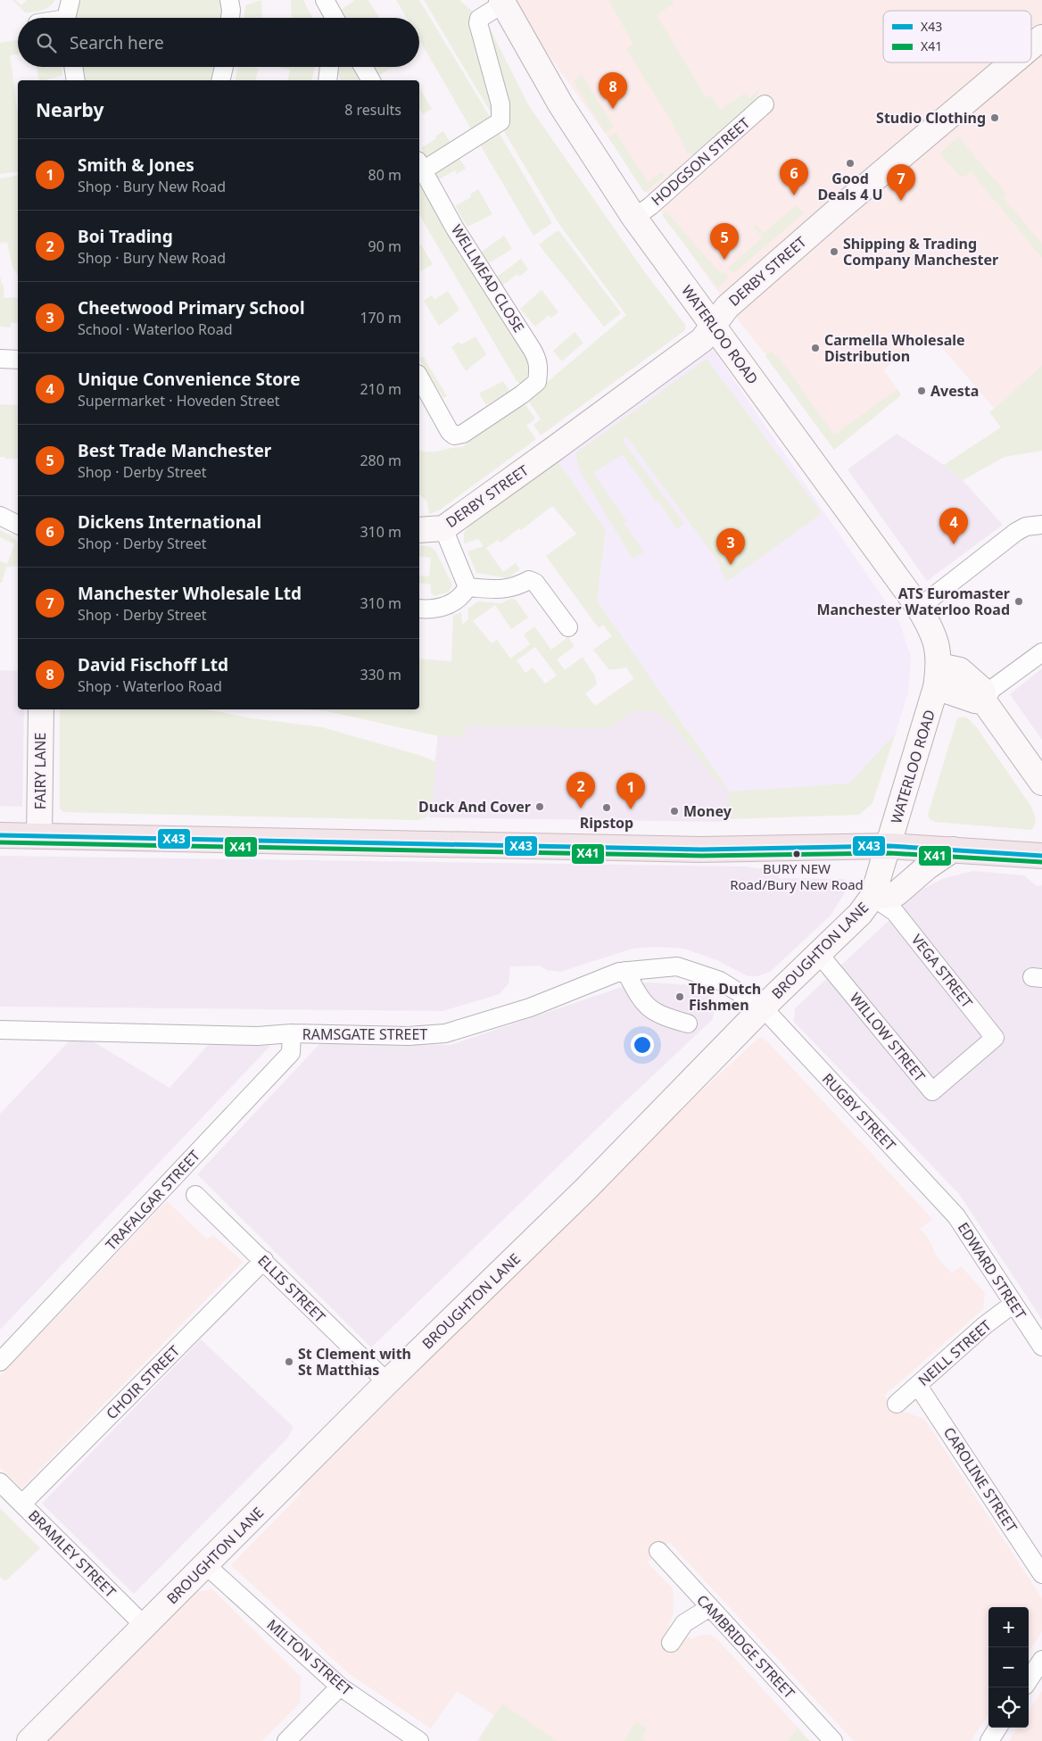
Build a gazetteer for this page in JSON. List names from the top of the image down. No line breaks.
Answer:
{"streets":{"street":["HODGSON STREET","DERBY STREET","WELLMEAD CLOSE","WATERLOO ROAD","FAIRY LANE","BROUGHTON LANE","VEGA STREET","RAMSGATE STREET","WILLOW STREET","RUGBY STREET","TRAFALGAR STREET","EDWARD STREET","ELLIS STREET","NEILL STREET","CHOIR STREET","CAROLINE STREET","BRAMLEY STREET","CAMBRIDGE STREET","MILTON STREET"]},"crossings":[["HODGSON STREET","WATERLOO ROAD"],["DERBY STREET","WATERLOO ROAD"],["WATERLOO ROAD","BROUGHTON LANE"],["BROUGHTON LANE","VEGA STREET"],["BROUGHTON LANE","RAMSGATE STREET"],["BROUGHTON LANE","WILLOW STREET"],["BROUGHTON LANE","RUGBY STREET"],["BROUGHTON LANE","ELLIS STREET"],["BROUGHTON LANE","BRAMLEY STREET"],["BROUGHTON LANE","MILTON STREET"],["VEGA STREET","WILLOW STREET"],["RAMSGATE STREET","RUGBY STREET"],["RAMSGATE STREET","TRAFALGAR STREET"],["RUGBY STREET","EDWARD STREET"],["EDWARD STREET","NEILL STREET"],["ELLIS STREET","CHOIR STREET"],["NEILL STREET","CAROLINE STREET"],["CHOIR STREET","BRAMLEY STREET"]],"places":["Studio Clothing","Good Deals 4 U","Shipping & Trading Company Manchester","Carmella Wholesale Distribution","Avesta","ATS Euromaster Manchester Waterloo Road","Duck And Cover","Ripstop","Money","BURY NEW Road/Bury New Road","The Dutch Fishmen","St Clement with St Matthias"],"lines":["transit line X43","transit line X41"],"legend":["X43","X41"],"page":{"search":"Search here","pins":["8","6","7","5","4","3","2","1"],"heading":["Nearby","8 results"],"list":[{"mark":"1","name":"Smith & Jones","note":"Shop · Bury New Road","value":"80 m"},{"mark":"2","name":"Boi Trading","note":"Shop · Bury New Road","value":"90 m"},{"mark":"3","name":"Cheetwood Primary School","note":"School · Waterloo Road","value":"170 m"},{"mark":"4","name":"Unique Convenience Store","note":"Supermarket · Hoveden Street","value":"210 m"},{"mark":"5","name":"Best Trade Manchester","note":"Shop · Derby Street","value":"280 m"},{"mark":"6","name":"Dickens International","note":"Shop · Derby Street","value":"310 m"},{"mark":"7","name":"Manchester Wholesale Ltd","note":"Shop · Derby Street","value":"310 m"},{"mark":"8","name":"David Fischoff Ltd","note":"Shop · Waterloo Road","value":"330 m"}],"map_buttons":["+","−"]}}
